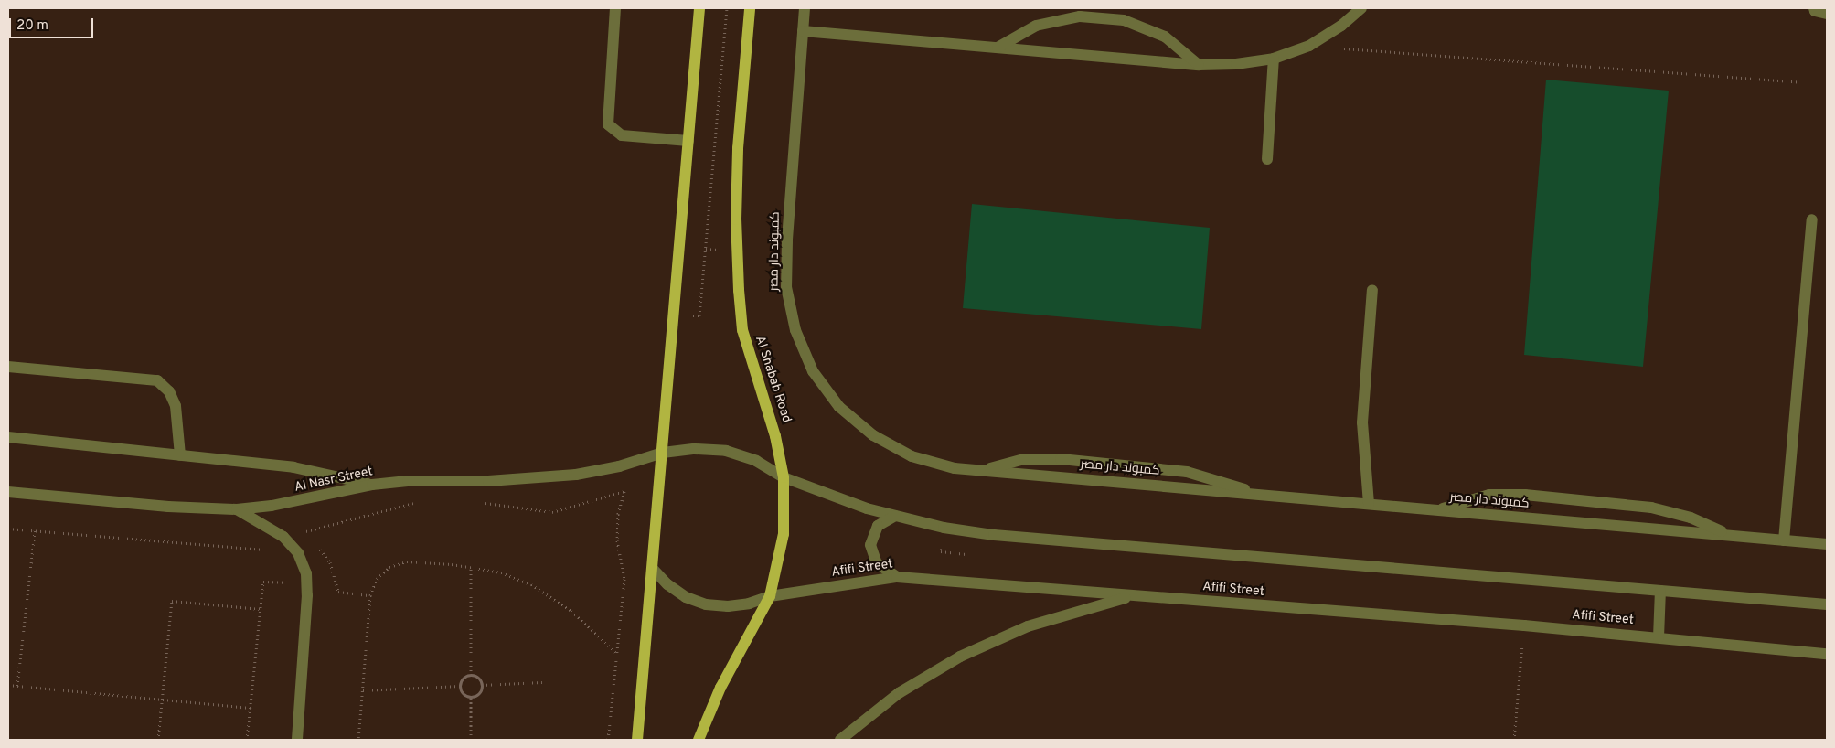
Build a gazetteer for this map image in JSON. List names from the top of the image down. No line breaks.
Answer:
{"streets":{"main road":["Al Shabab Road"],"street":["كمبوند دار مصر","Al Nasr Street","Afifi Street"]},"crossings":[["Al Shabab Road","Al Nasr Street"],["Al Shabab Road","Afifi Street"],["Al Nasr Street","Afifi Street"]],"scale_bar":"20 m"}
